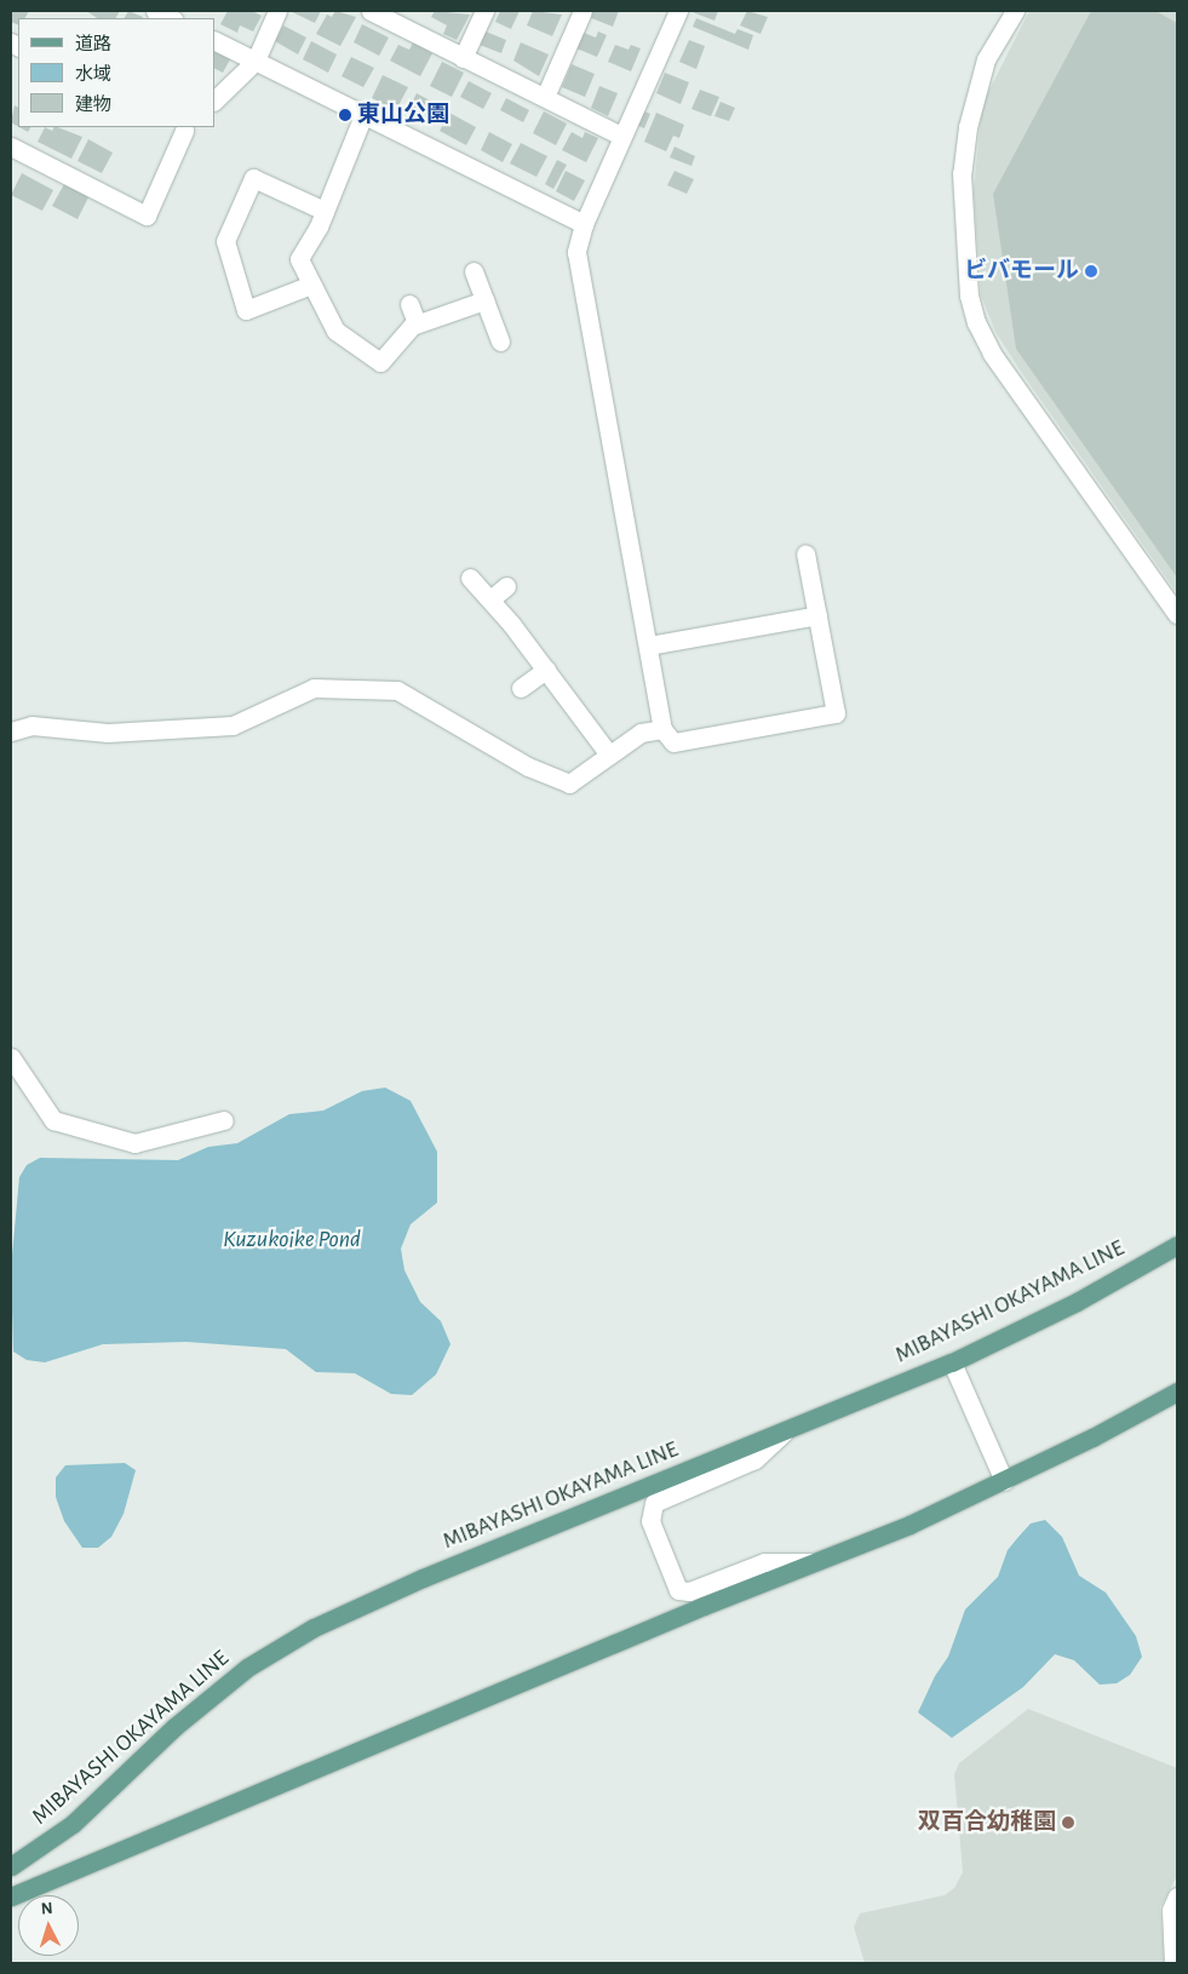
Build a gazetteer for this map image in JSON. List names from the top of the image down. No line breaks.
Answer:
{"streets":{"main road":["MIBAYASHI OKAYAMA LINE"]},"water":["Kuzukoike Pond"],"places":["東山公園","ビバモール","双百合幼稚園"],"legend":["道路","水域","建物"],"north":"top"}
